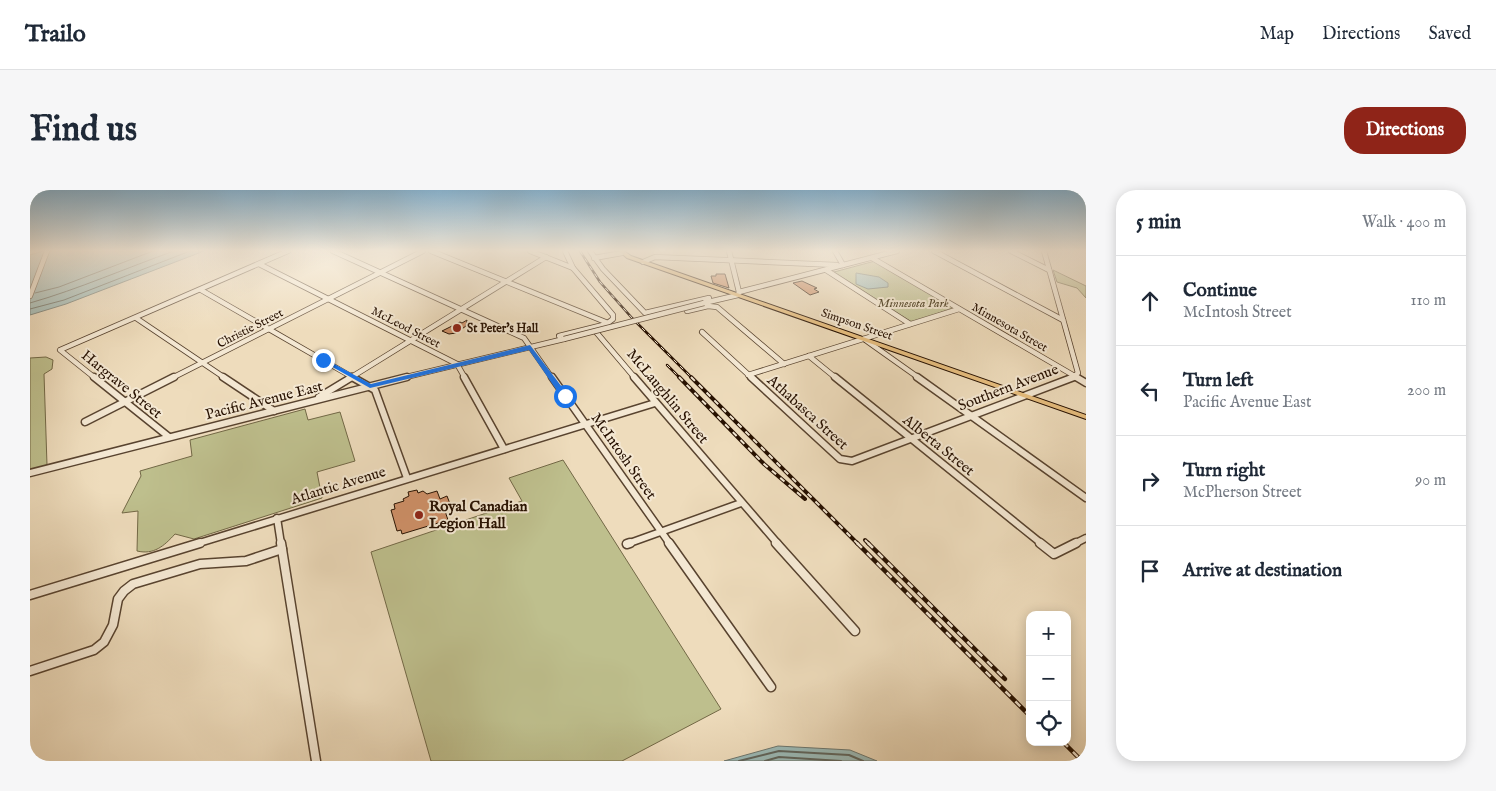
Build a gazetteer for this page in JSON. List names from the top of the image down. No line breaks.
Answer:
{"streets":{"main road":["Simpson Street"],"street":["McLeod Street","Minnesota Street","Christie Street","Hargrave Street","Southern Avenue","McLaughlin Street","Pacific Avenue East","Athabasca Street","Alberta Street","McIntosh Street","Atlantic Avenue"]},"crossings":[["Simpson Street","Southern Avenue"],["Simpson Street","Pacific Avenue East"],["McLeod Street","Christie Street"],["McLeod Street","Pacific Avenue East"],["Minnesota Street","Southern Avenue"],["Christie Street","Hargrave Street"],["Hargrave Street","Pacific Avenue East"],["Southern Avenue","Athabasca Street"],["Southern Avenue","Alberta Street"],["McLaughlin Street","Atlantic Avenue"],["Pacific Avenue East","McIntosh Street"],["Athabasca Street","Alberta Street"],["McIntosh Street","Atlantic Avenue"]],"parks":["Minnesota Park"],"places":["St Peter's Hall","Royal Canadian Legion Hall"],"page":{"header":"Trailo","nav":["Map","Directions","Saved"],"buttons":"Directions","title":"Find us","heading":["5 min","Walk · 400 m"],"list":[["Continue","McIntosh Street","110 m"],["Turn left","Pacific Avenue East","200 m"],["Turn right","McPherson Street","90 m"],"Arrive at destination"],"map_buttons":["+","−"]}}
